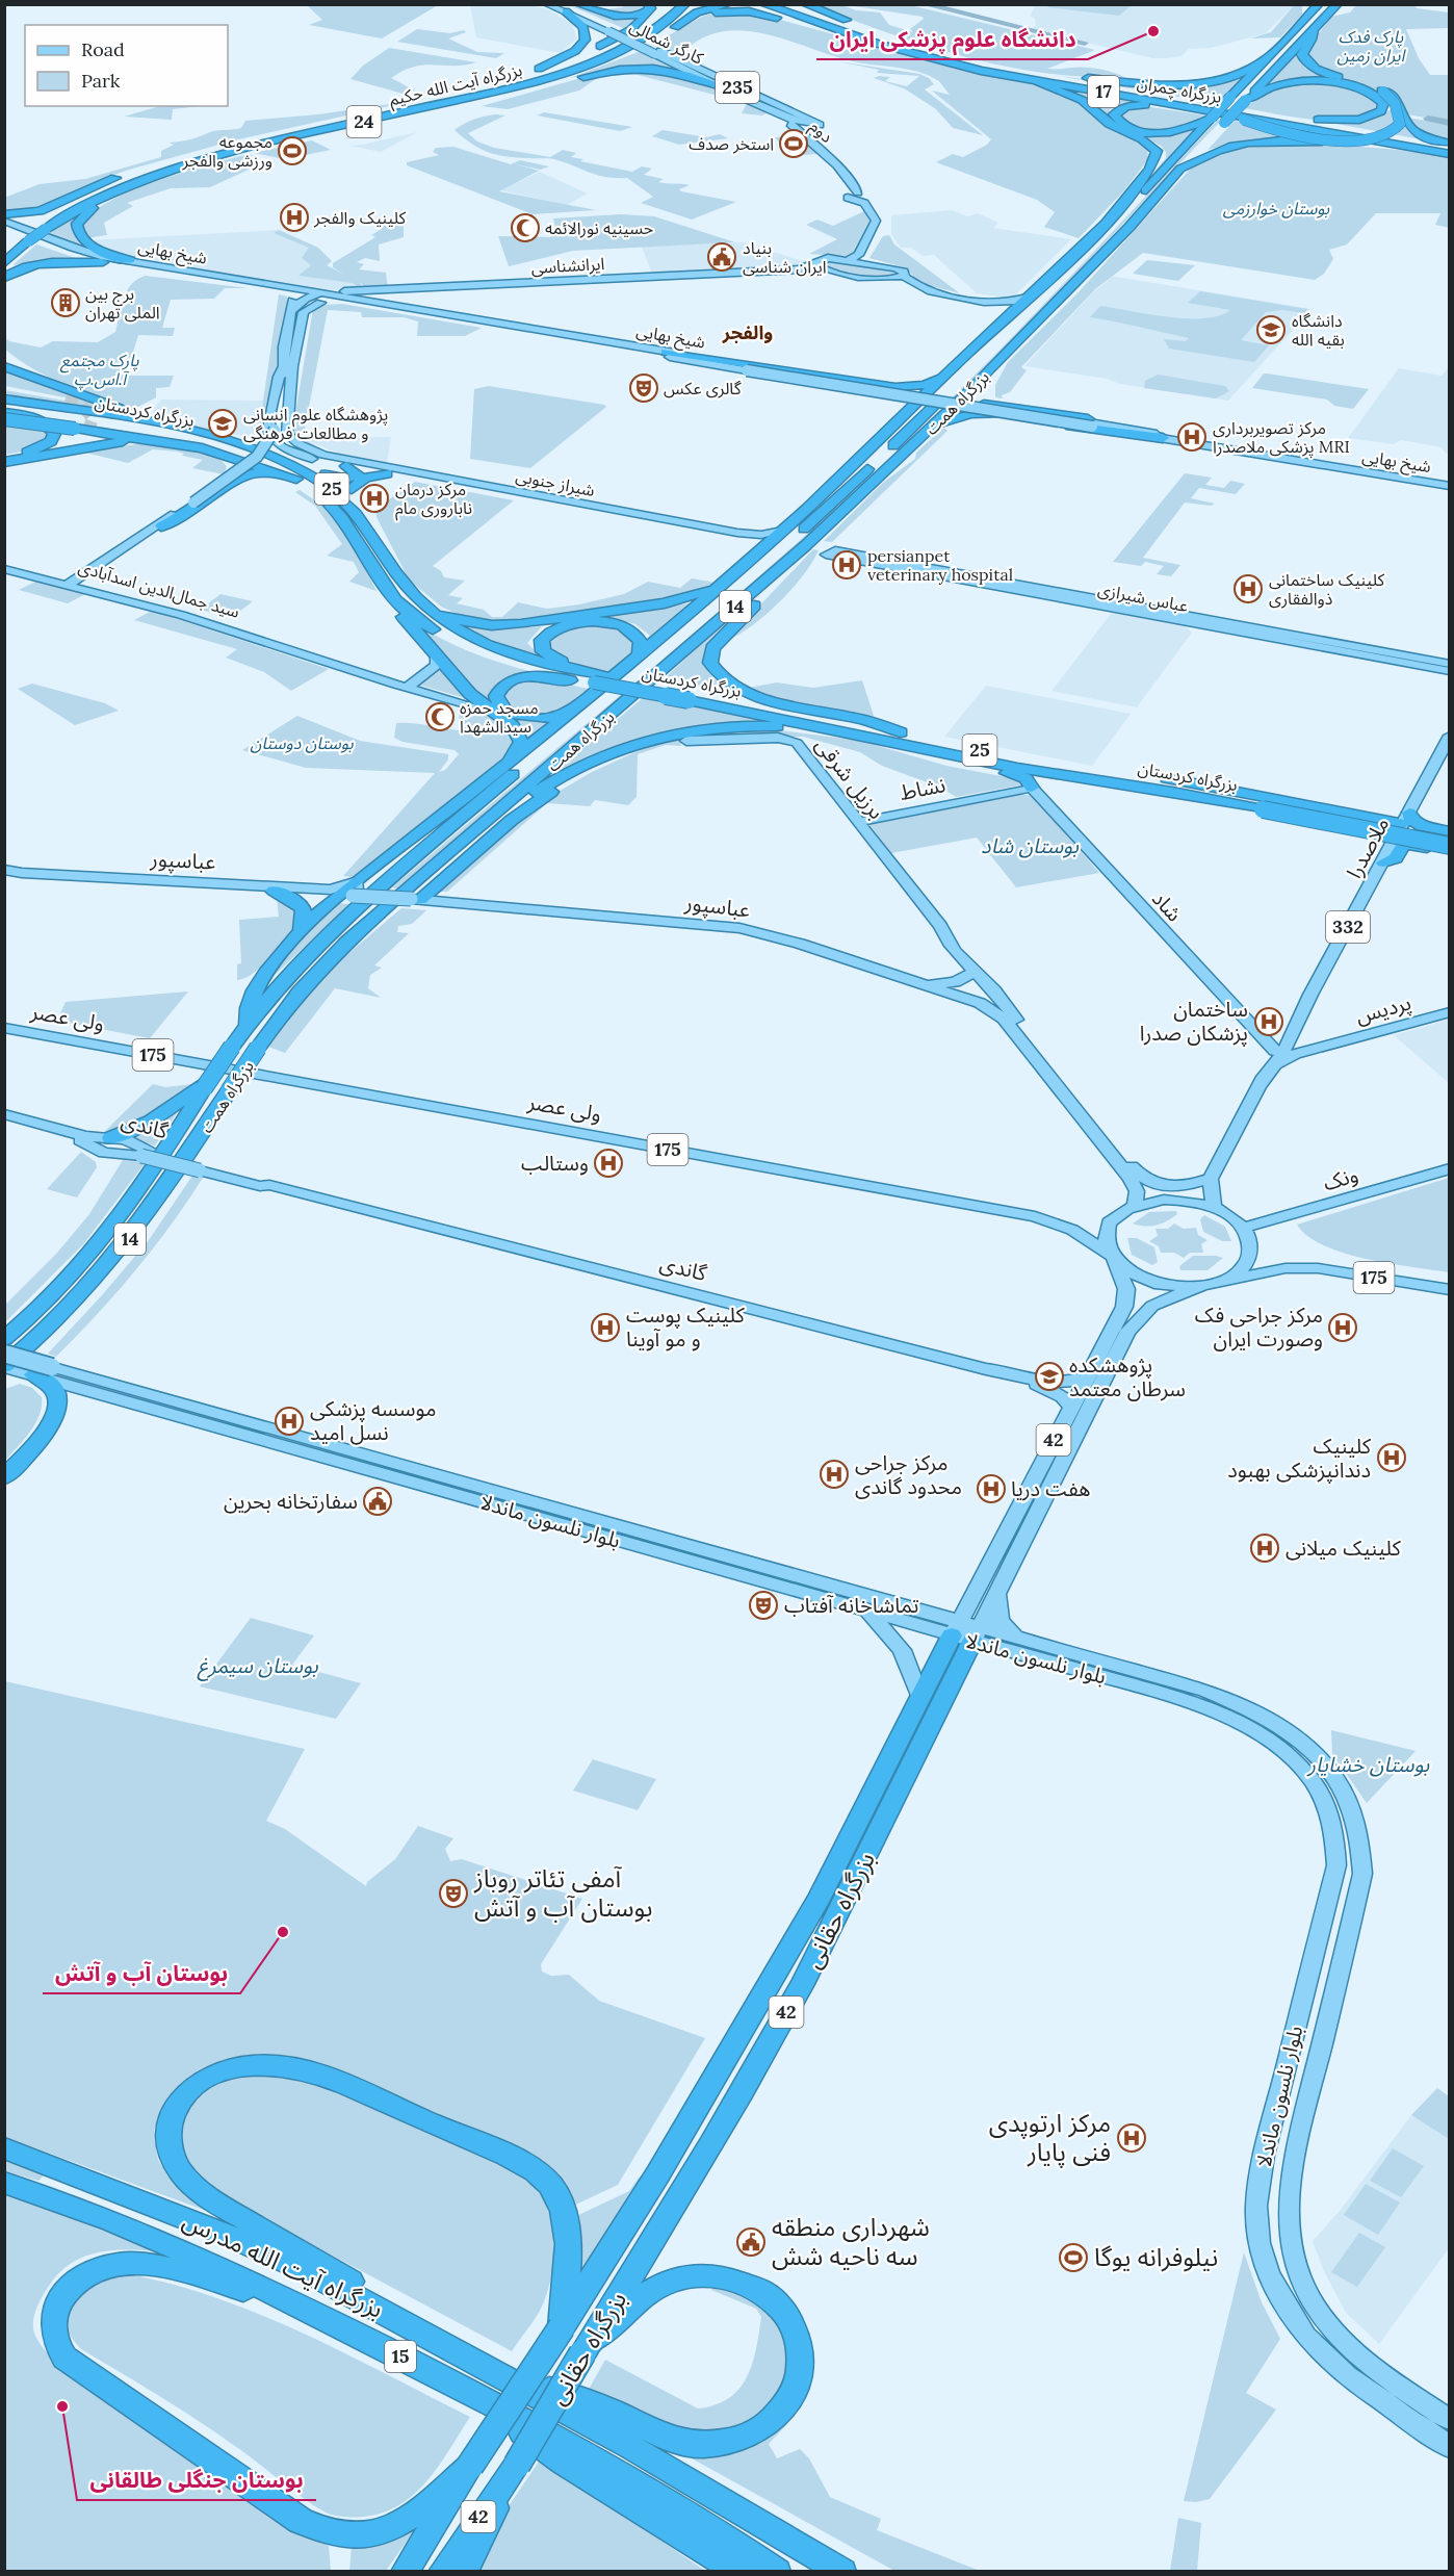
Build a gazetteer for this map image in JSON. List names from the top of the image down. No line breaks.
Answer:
{"streets":{"highway":["بزرگراه آیت الله حکیم","بزرگراه چمران","17","24","بزرگراه همت","بزرگراه کردستان","25","14","42","بزرگراه حقانی","بزرگراه آیت الله مدرس","15"],"main road":["کارگر شمالی","235","دوم","شیخ بهایی","ایرانشناسی","شیراز جنوبی","سید جمال‌الدین اسدآبادی","عباس شیرازی","برزیل شرقی","نشاط","ملاصدرا","عباسپور","شاد","332","پردیس","ولی عصر","175","گاندی","ونک","بلوار نلسون ماندلا"]},"crossings":[["کارگر شمالی","دوم"],["بزرگراه آیت الله حکیم","شیخ بهایی"],["شیخ بهایی","ایرانشناسی"],["بزرگراه همت","14"],["بزرگراه همت","بلوار نلسون ماندلا"],["برزیل شرقی","نشاط"],["برزیل شرقی","ملاصدرا"],["برزیل شرقی","عباسپور"],["برزیل شرقی","ولی عصر"],["برزیل شرقی","175"],["برزیل شرقی","ونک"],["برزیل شرقی","بزرگراه حقانی"],["نشاط","شاد"],["ملاصدرا","شاد"],["ملاصدرا","پردیس"],["ولی عصر","175"],["ولی عصر","ونک"],["ولی عصر","بزرگراه حقانی"],["175","ونک"],["175","بزرگراه حقانی"],["گاندی","بزرگراه حقانی"],["ونک","بزرگراه حقانی"],["بلوار نلسون ماندلا","بزرگراه حقانی"]],"districts":["والفجر"],"parks":["پارک فدک ایران زمین","بوستان خوارزمی","پارک مجتمع آ.اس.پ","بوستان دوستان","بوستان شاد","بوستان سیمرغ","بوستان خشایار"],"places":{"other":["دانشگاه علوم پزشکی ایران","بوستان آب و آتش","بوستان جنگلی طالقانی"],"sports":["استخر صدف","مجموعه ورزشی والفجر","نیلوفرانه یوگا"],"hospital":["کلینیک والفجر","مرکز تصویربرداری پزشکی ملاصدرا MRI","مرکز درمان ناباروری مام","persianpet veterinary hospital","کلینیک ساختمانی ذوالفقاری","ساختمان پزشکان صدرا","وستالب","کلینیک پوست و مو آوینا","مرکز جراحی فک وصورت ایران","موسسه پزشکی نسل امید","کلینیک دندانپزشکی بهبود","مرکز جراحی محدود گاندی","هفت دریا","کلینیک میلانی","مرکز ارتوپدی فنی پایار"],"mosque":["حسینیه نورالائمه","مسجد حمزه سیدالشهدا"],"public building":["بنیاد ایران شناسی","سفارتخانه بحرین","شهرداری منطقه سه ناحیه شش"],"building":["برج بین الملی تهران"],"school or university":["دانشگاه بقیه الله","پژوهشگاه علوم انسانی و مطالعات فرهنگی","پژوهشکده سرطان معتمد"],"theatre":["گالری عکس","تماشاخانه آفتاب","آمفی تئاتر روباز بوستان آب و آتش"]},"legend":["Road","Park"]}
